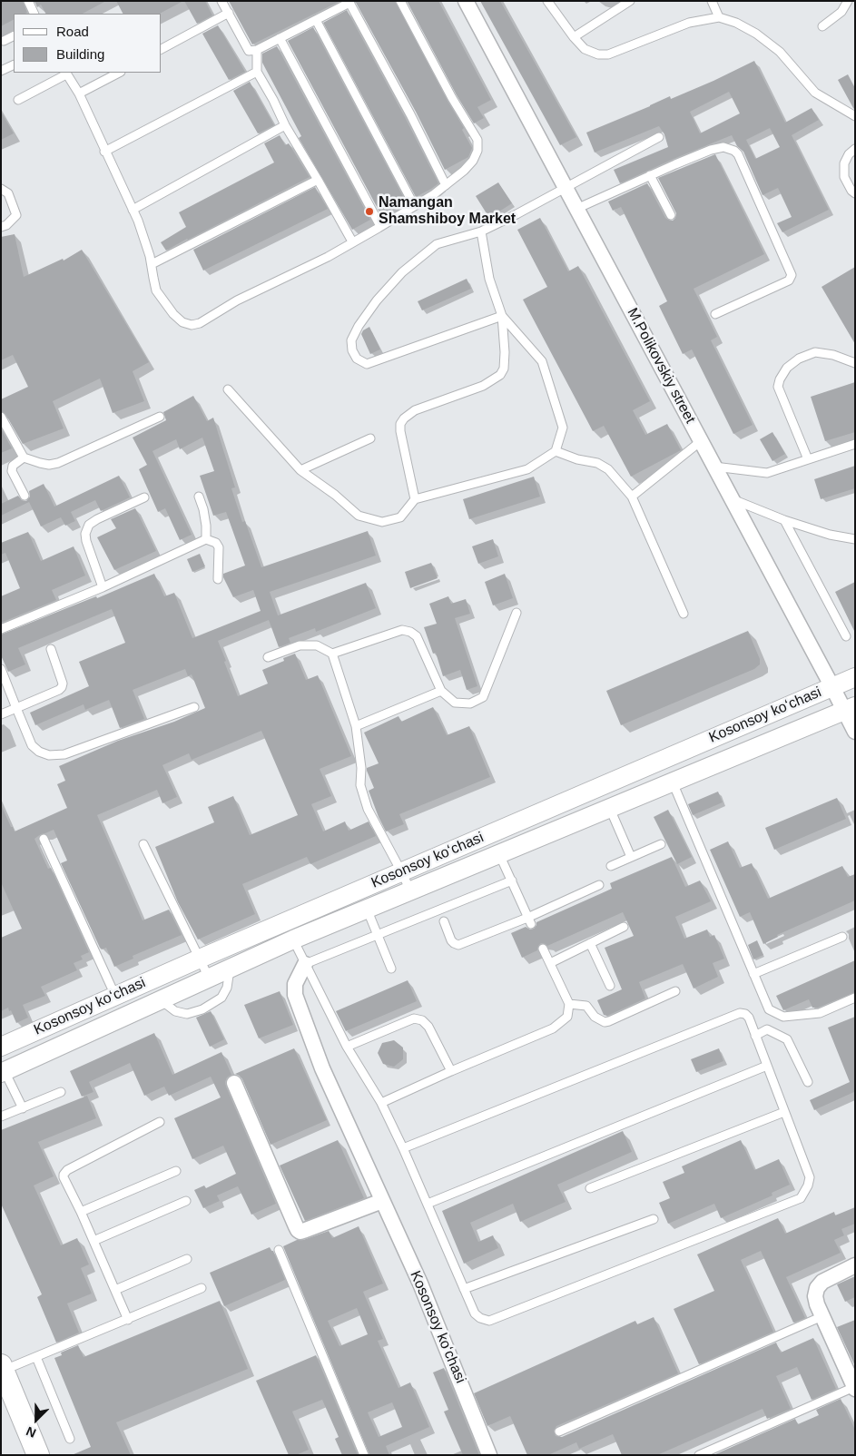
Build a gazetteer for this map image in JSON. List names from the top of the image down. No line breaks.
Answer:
{"streets":{"street":["M.Polikovskiy street","Kosonsoy koʻchasi"]},"crossings":[["M.Polikovskiy street","Kosonsoy koʻchasi"]],"places":["Namangan Shamshiboy Market"],"legend":["Road","Building"],"north":"bottom left"}
